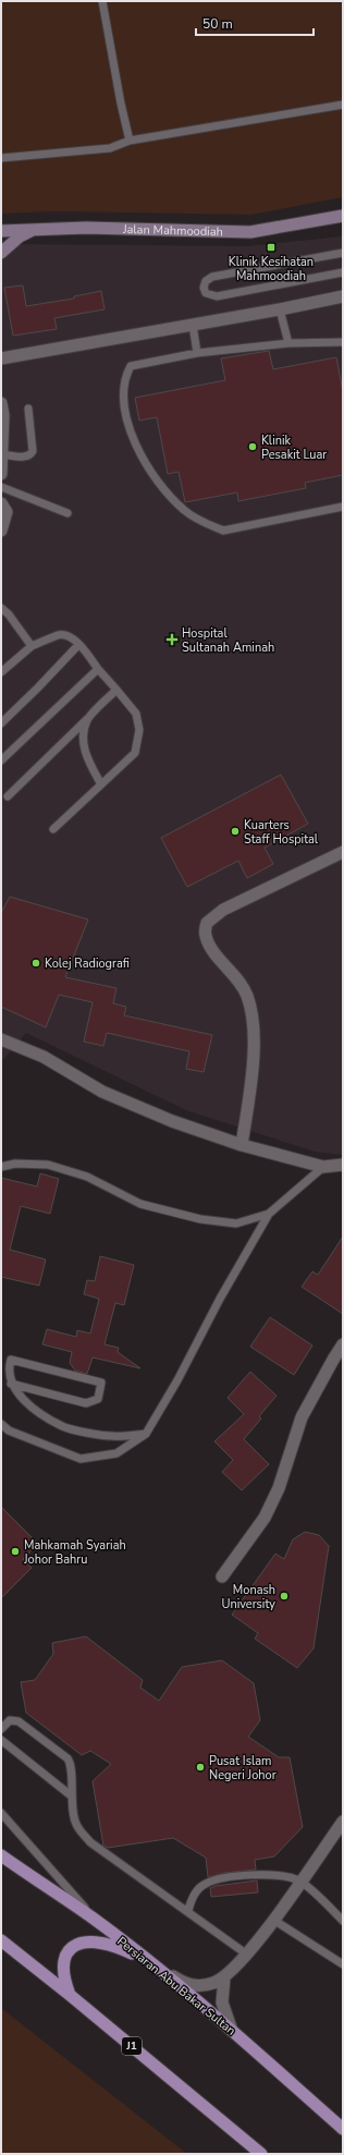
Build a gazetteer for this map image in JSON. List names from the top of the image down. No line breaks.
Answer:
{"streets":{"main road":["Jalan Mahmoodiah","Persiaran Abu Bakar Sultan","J1"]},"places":{"transit":["Klinik Kesihatan Mahmoodiah"],"other":["Klinik Pesakit Luar","Kuarters Staff Hospital","Kolej Radiografi","Mahkamah Syariah Johor Bahru","Monash University","Pusat Islam Negeri Johor"],"health":["Hospital Sultanah Aminah"]},"scale_bar":"50 m"}
